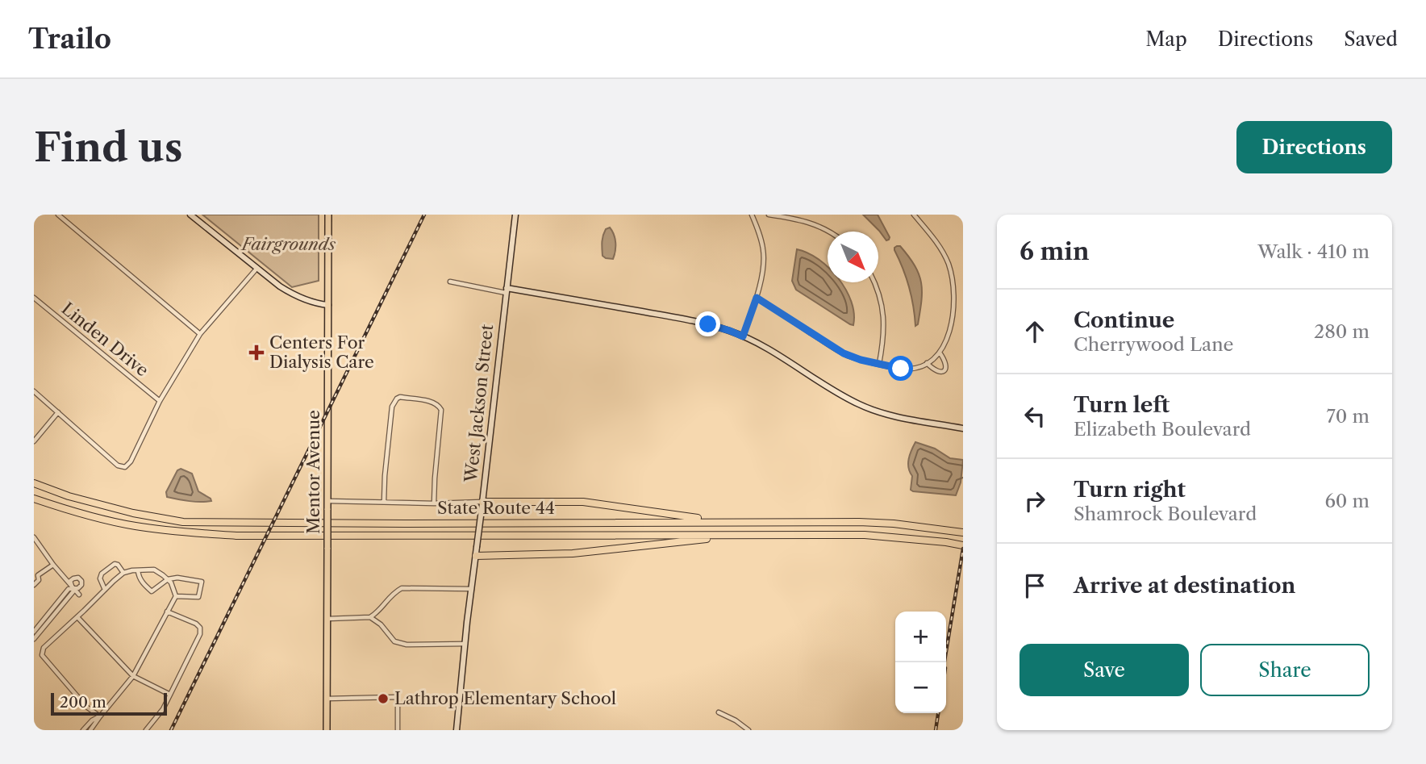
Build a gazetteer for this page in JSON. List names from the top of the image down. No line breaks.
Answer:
{"streets":{"highway":["State Route 44"],"main road":["Mentor Avenue"],"street":["Linden Drive","West Jackson Street"]},"parks":["Fairgrounds"],"places":{"health":["Centers For Dialysis Care"],"other":["Lathrop Elementary School"]},"scale_bar":"200 m","north":"bottom right","page":{"header":"Trailo","nav":["Map","Directions","Saved"],"buttons":["Directions",["Save","Share"]],"title":"Find us","heading":["6 min","Walk · 410 m"],"list":[["Continue","Cherrywood Lane","280 m"],["Turn left","Elizabeth Boulevard","70 m"],["Turn right","Shamrock Boulevard","60 m"],"Arrive at destination"],"map_buttons":["+","−"],"scale":"200 m"}}
